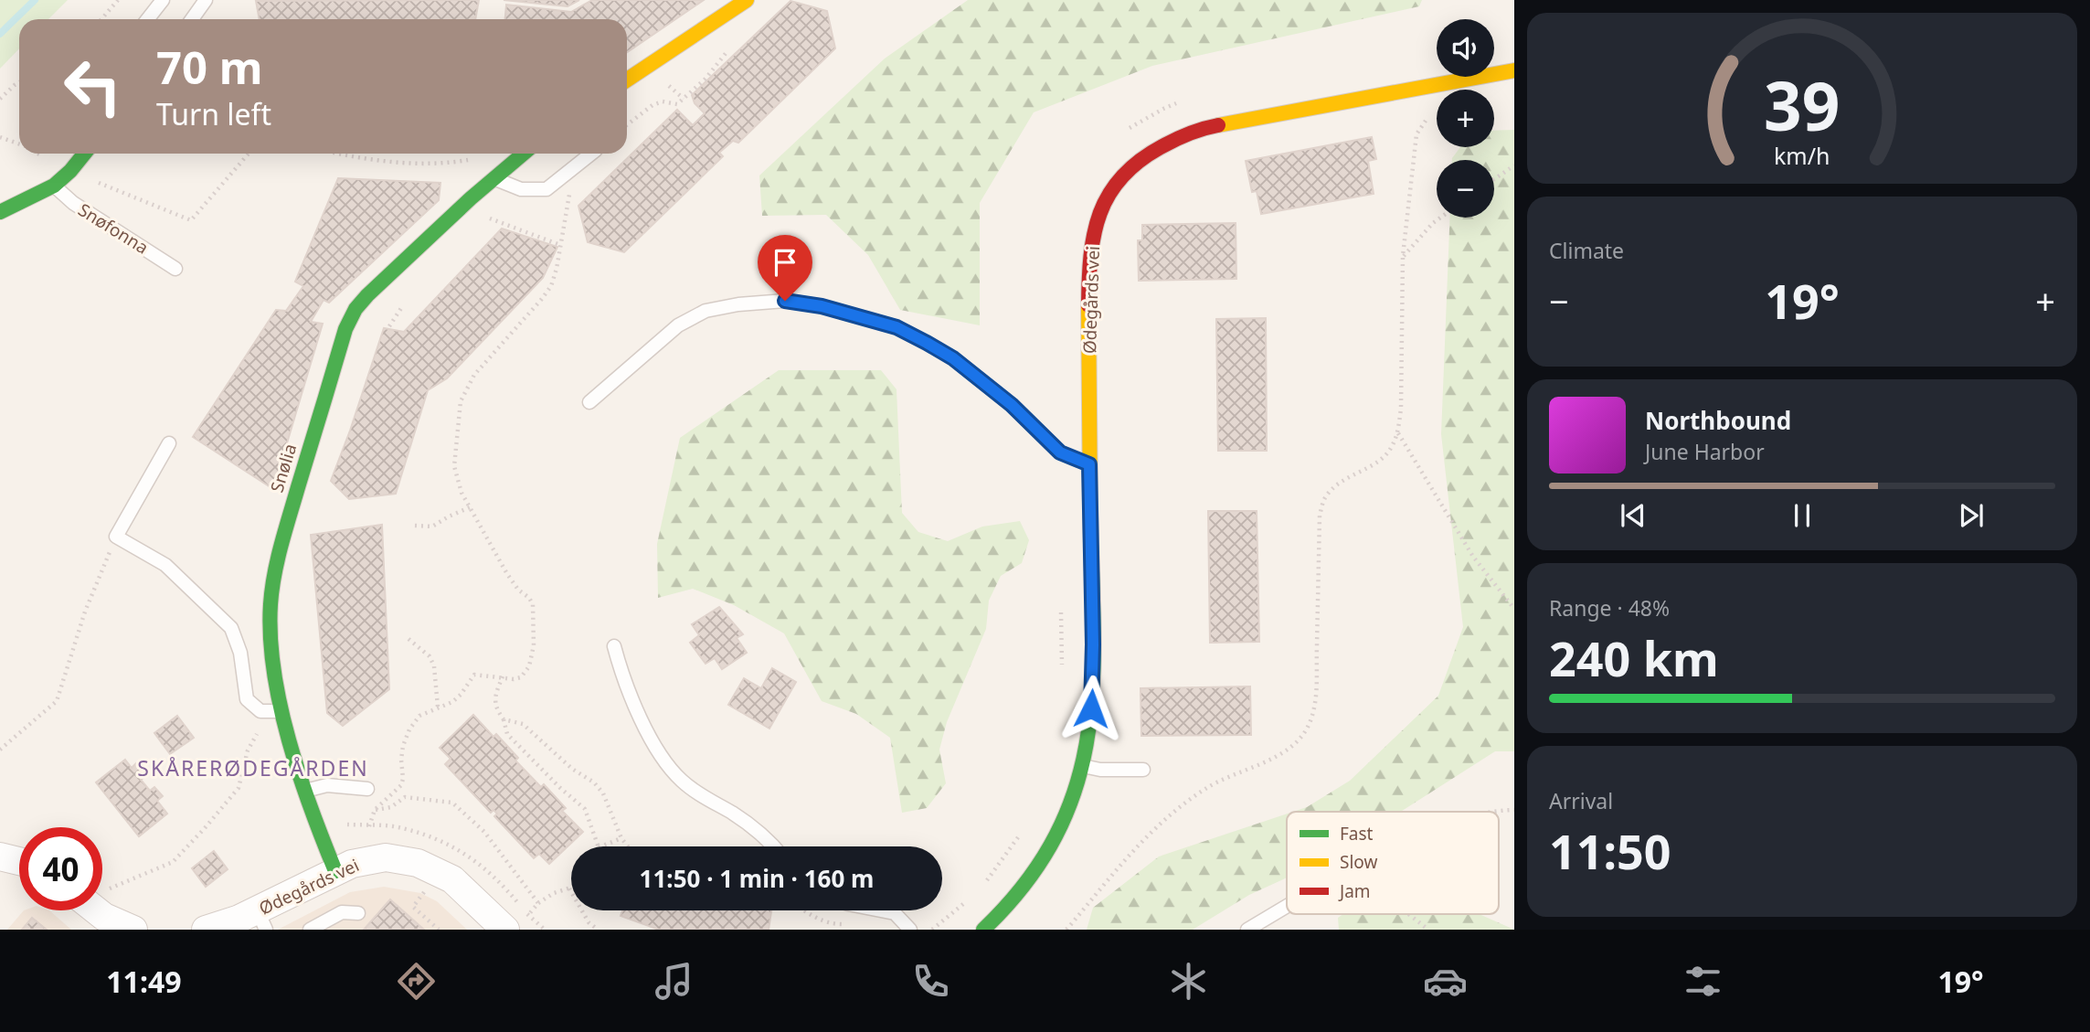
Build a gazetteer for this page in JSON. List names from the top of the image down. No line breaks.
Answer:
{"streets":{"street":["Ødegårds vei","Snølia"],"lane":["Snøfonna"]},"crossings":[["Ødegårds vei","Snølia"]],"districts":["SKÅRERØDEGÅRDEN"],"legend":["Fast","Slow","Jam"],"page":{"map_buttons":["+","−"],"turn":["70 m","Turn left"],"tile":["Climate",["Range · 48%","240 km"],["Arrival","11:50"]],"heat":["−","19°","+"],"song":["Northbound","June Harbor"],"limit":"40","trip":"11:50 · 1 min · 160 m","tabs":["11:49","19°"],"gauge":["39","km/h"]}}
